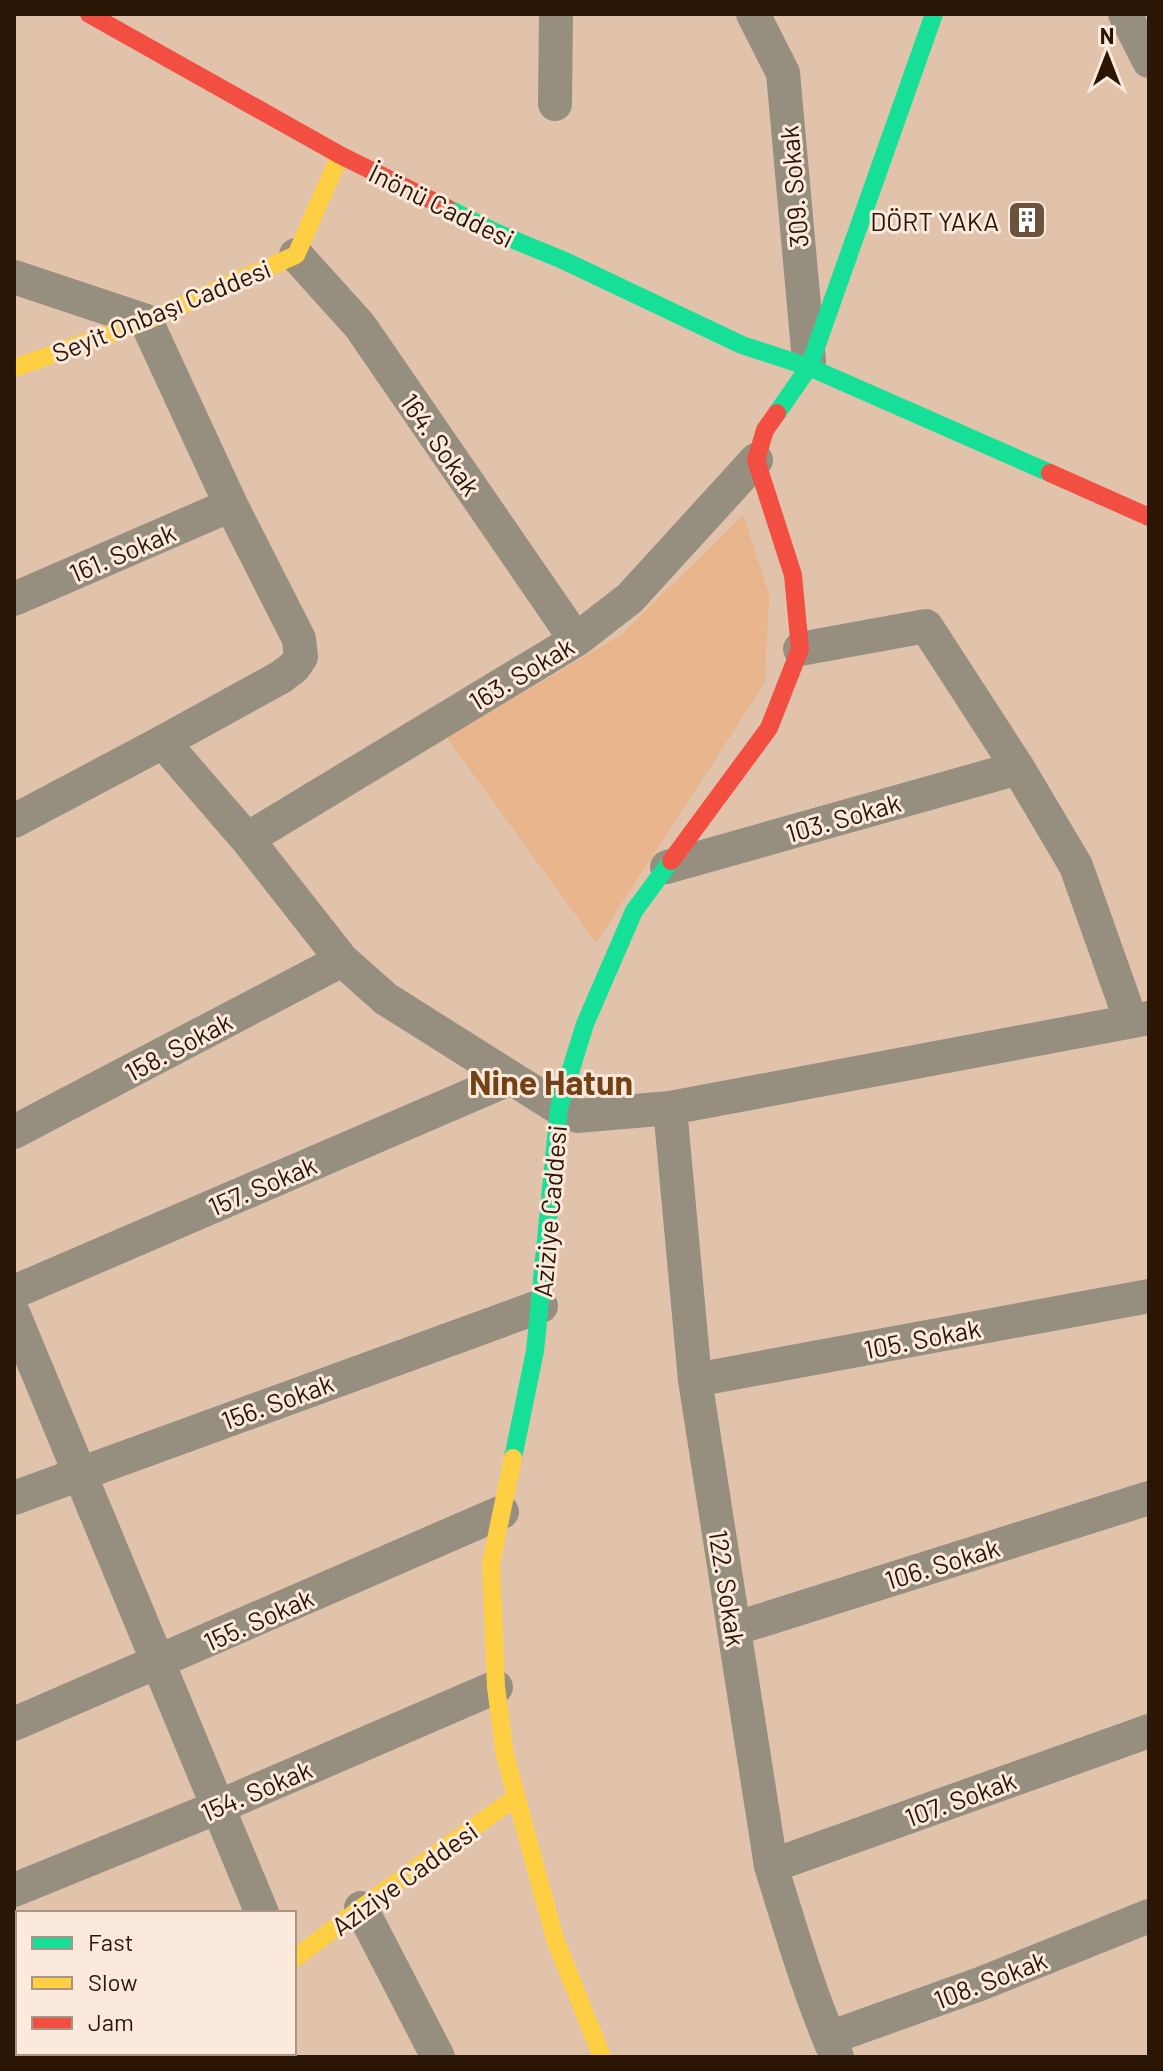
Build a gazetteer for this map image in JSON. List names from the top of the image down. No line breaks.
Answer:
{"streets":{"street":["309. Sokak","İnönü Caddesi","Seyit Onbaşı Caddesi","164. Sokak","161. Sokak","163. Sokak","103. Sokak","158. Sokak","157. Sokak","Aziziye Caddesi","105. Sokak","156. Sokak","106. Sokak","122. Sokak","155. Sokak","154. Sokak","107. Sokak","108. Sokak"]},"crossings":[["309. Sokak","İnönü Caddesi"],["İnönü Caddesi","Seyit Onbaşı Caddesi"],["Seyit Onbaşı Caddesi","164. Sokak"],["164. Sokak","163. Sokak"],["163. Sokak","Aziziye Caddesi"],["103. Sokak","Aziziye Caddesi"],["Aziziye Caddesi","156. Sokak"],["Aziziye Caddesi","155. Sokak"],["Aziziye Caddesi","154. Sokak"],["105. Sokak","122. Sokak"],["106. Sokak","122. Sokak"],["122. Sokak","107. Sokak"],["122. Sokak","108. Sokak"]],"districts":["Nine Hatun"],"places":{"building":["DÖRT YAKA"]},"legend":["Fast","Slow","Jam"],"north":"top"}
